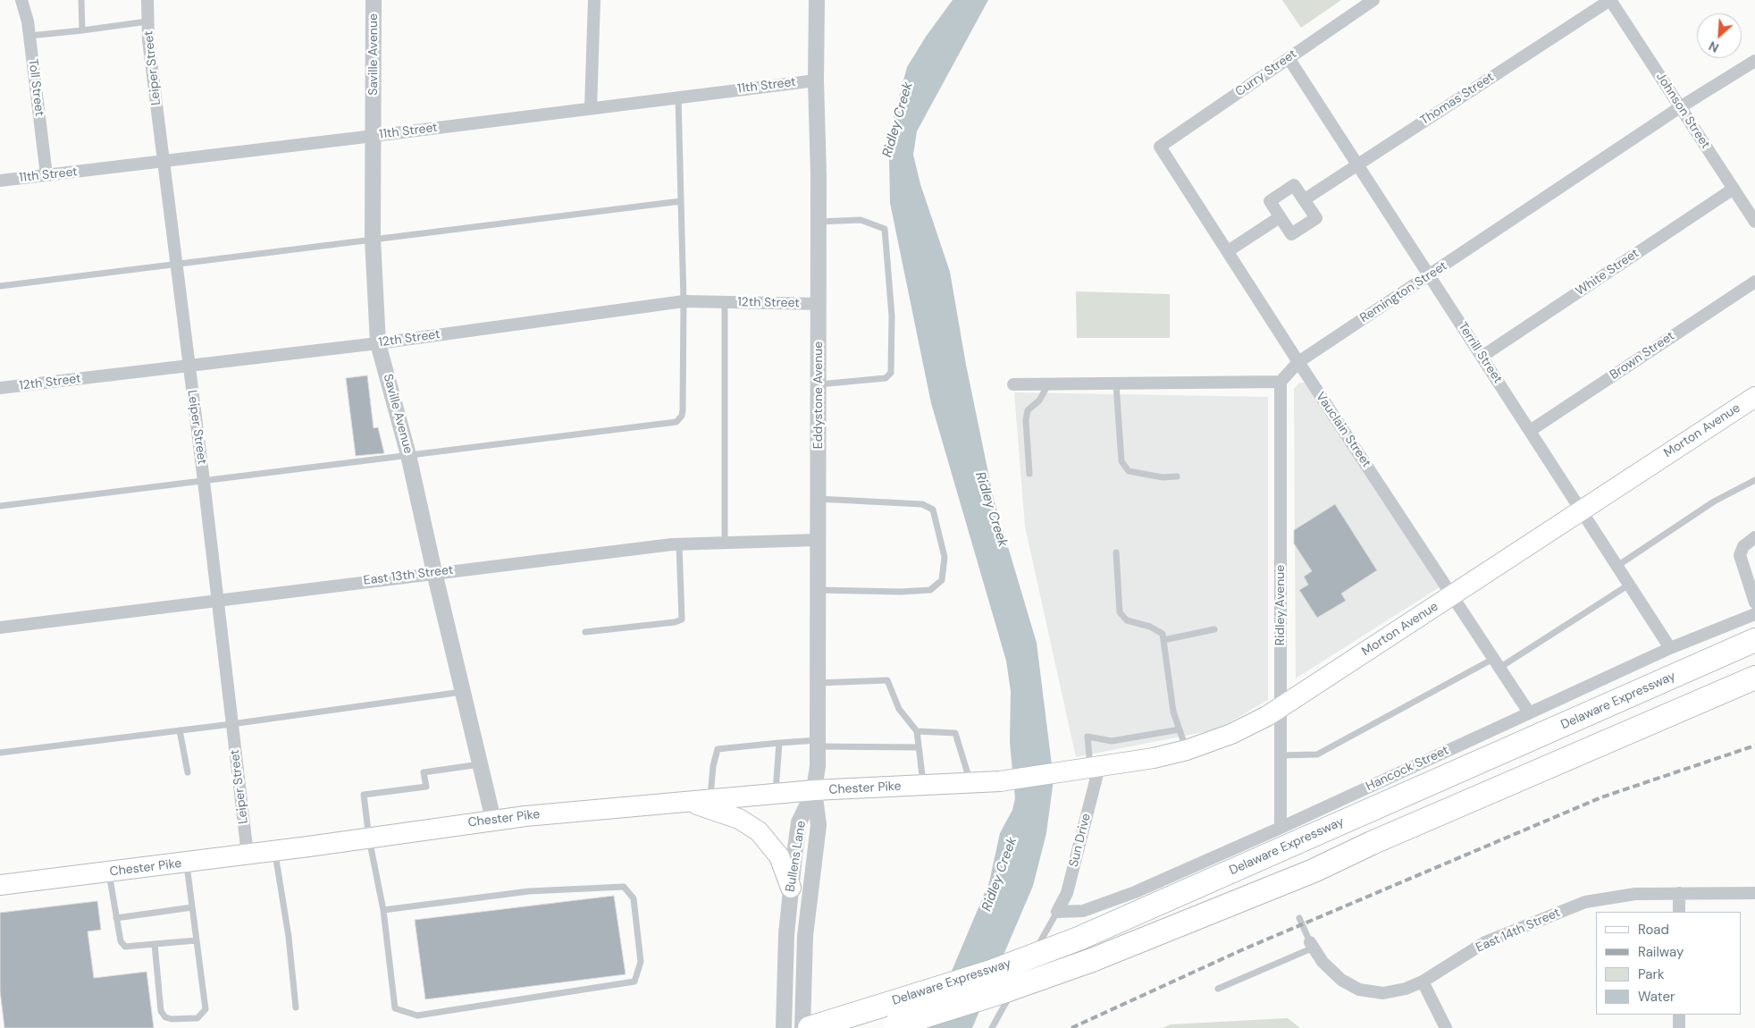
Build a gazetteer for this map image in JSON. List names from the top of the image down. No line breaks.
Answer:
{"streets":{"highway":["Delaware Expressway"],"main road":["Morton Avenue","Chester Pike"],"street":["Saville Avenue","Leiper Street","Curry Street","11th Street","Toll Street","Thomas Street","Johnson Street","White Street","Remington Street","12th Street","Terrill Street","Brown Street","Eddystone Avenue","Vauclain Street","East 13th Street","Ridley Avenue","Hancock Street","Sun Drive","Bullens Lane","East 14th Street"]},"crossings":[["Saville Avenue","11th Street"],["Saville Avenue","12th Street"],["Saville Avenue","East 13th Street"],["Saville Avenue","Chester Pike"],["Leiper Street","11th Street"],["Leiper Street","12th Street"],["Leiper Street","East 13th Street"],["Leiper Street","Chester Pike"],["Curry Street","Terrill Street"],["Curry Street","Vauclain Street"],["11th Street","Toll Street"],["11th Street","Eddystone Avenue"],["Thomas Street","Johnson Street"],["Thomas Street","Terrill Street"],["Johnson Street","White Street"],["Johnson Street","Remington Street"],["White Street","Terrill Street"],["Remington Street","Terrill Street"],["Remington Street","Vauclain Street"],["Remington Street","Ridley Avenue"],["12th Street","Eddystone Avenue"],["Terrill Street","Brown Street"],["Terrill Street","Morton Avenue"],["Terrill Street","Hancock Street"],["Eddystone Avenue","East 13th Street"],["Eddystone Avenue","Chester Pike"],["Eddystone Avenue","Bullens Lane"],["Vauclain Street","Morton Avenue"],["Vauclain Street","Hancock Street"],["Morton Avenue","Ridley Avenue"],["Morton Avenue","Chester Pike"],["Morton Avenue","Sun Drive"],["Ridley Avenue","Hancock Street"],["Hancock Street","Sun Drive"],["Chester Pike","Bullens Lane"]],"water":["Ridley Creek"],"legend":["Road","Railway","Park","Water"],"north":"bottom left"}
